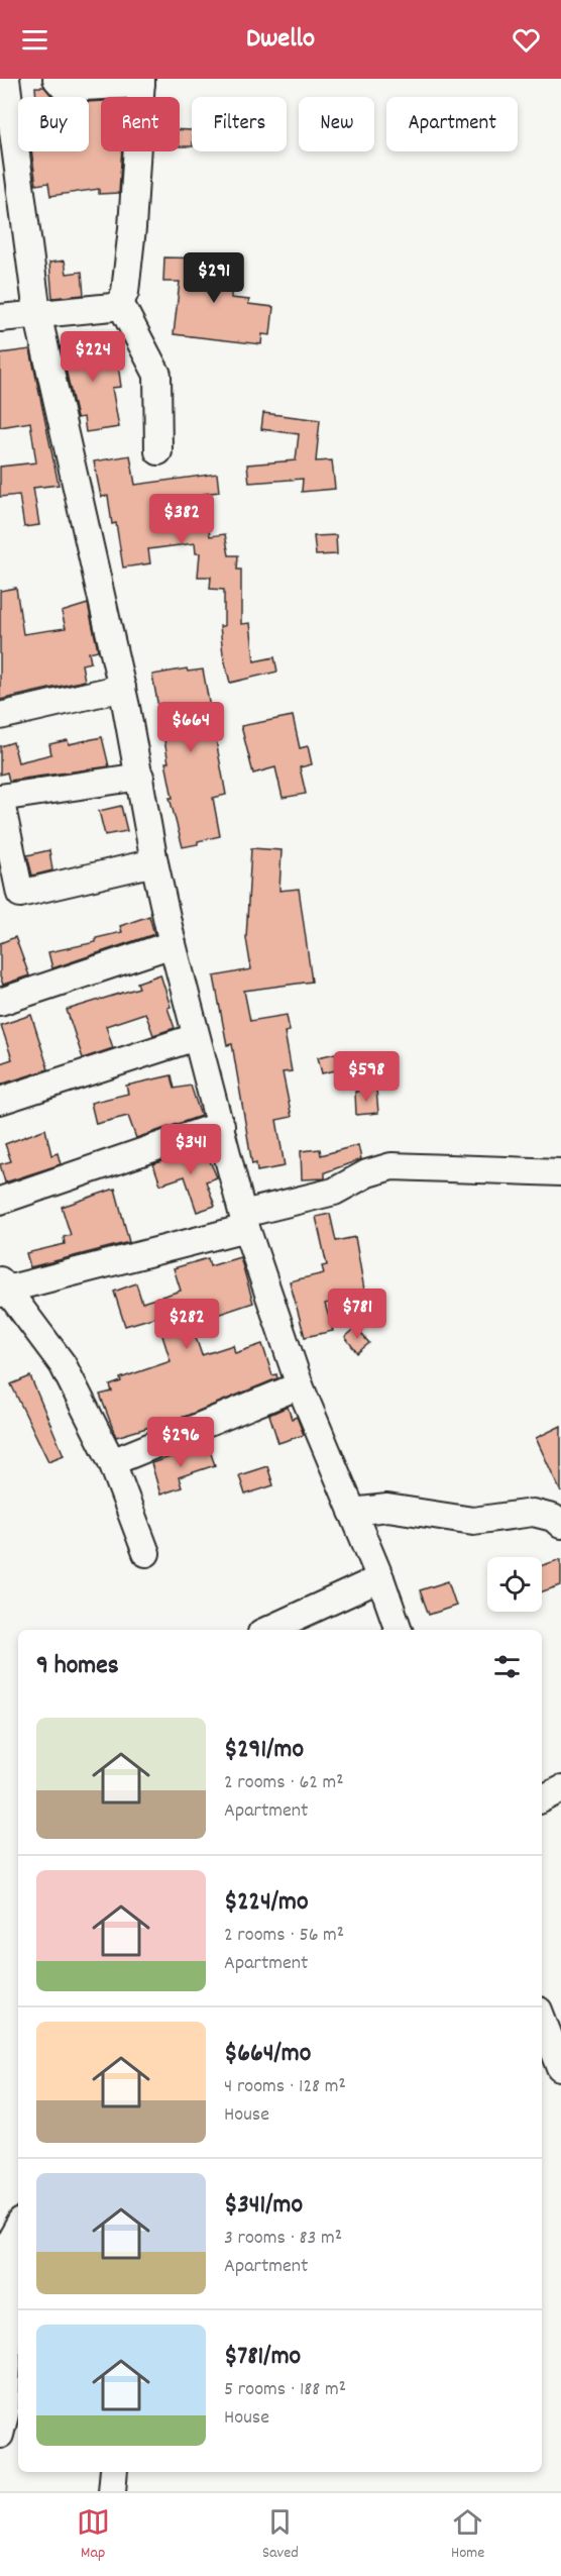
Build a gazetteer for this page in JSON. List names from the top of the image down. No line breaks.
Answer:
{"page":{"header":"Dwello","chip":["Buy","Rent","Filters","New","Apartment"],"price":["$291","$224","$382","$664","$598","$341","$781","$282","$296"],"heading":"9 homes","list":[{"name":"$291/mo","note":"2 rooms · 62 m² · Apartment"},{"name":"$224/mo","note":"2 rooms · 56 m² · Apartment"},{"name":"$664/mo","note":"4 rooms · 128 m² · House"},{"name":"$341/mo","note":"3 rooms · 83 m² · Apartment"},{"name":"$781/mo","note":"5 rooms · 188 m² · House"}],"tabs":["Map","Saved","Home"]}}
